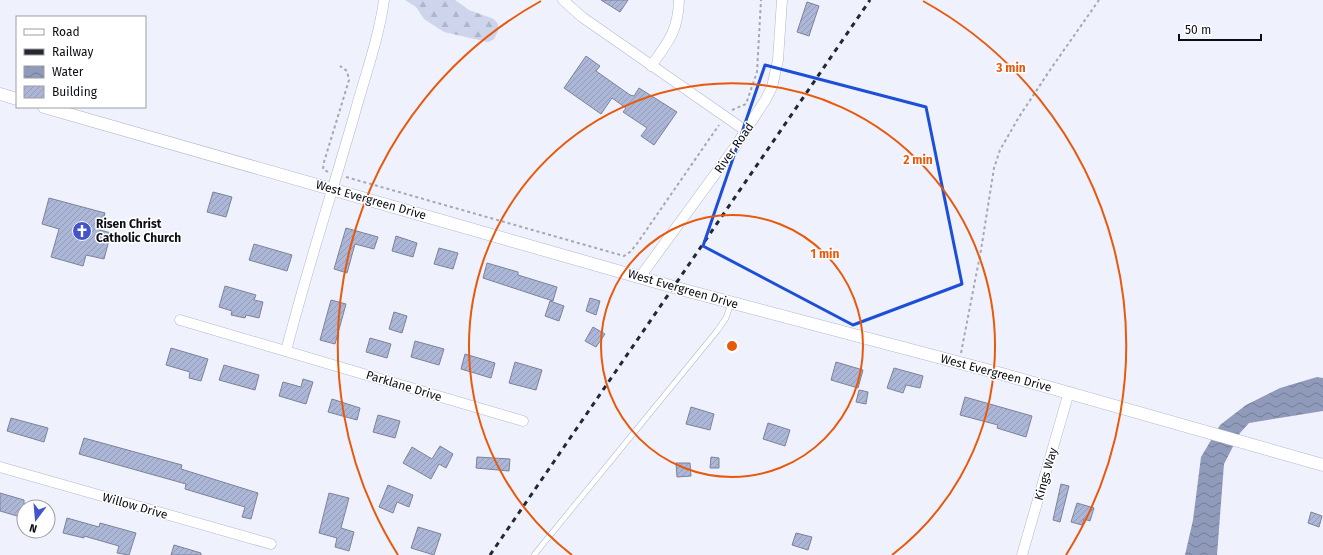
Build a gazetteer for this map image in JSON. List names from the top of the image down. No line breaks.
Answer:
{"streets":{"street":["River Road","West Evergreen Drive","Parklane Drive","Kings Way","Willow Drive"]},"crossings":[["River Road","West Evergreen Drive"],["West Evergreen Drive","Kings Way"]],"places":{"church":["Risen Christ Catholic Church"]},"legend":["Road","Railway","Water","Building"],"scale_bar":"50 m","north":"bottom","rings":["3 min","2 min","1 min"]}
